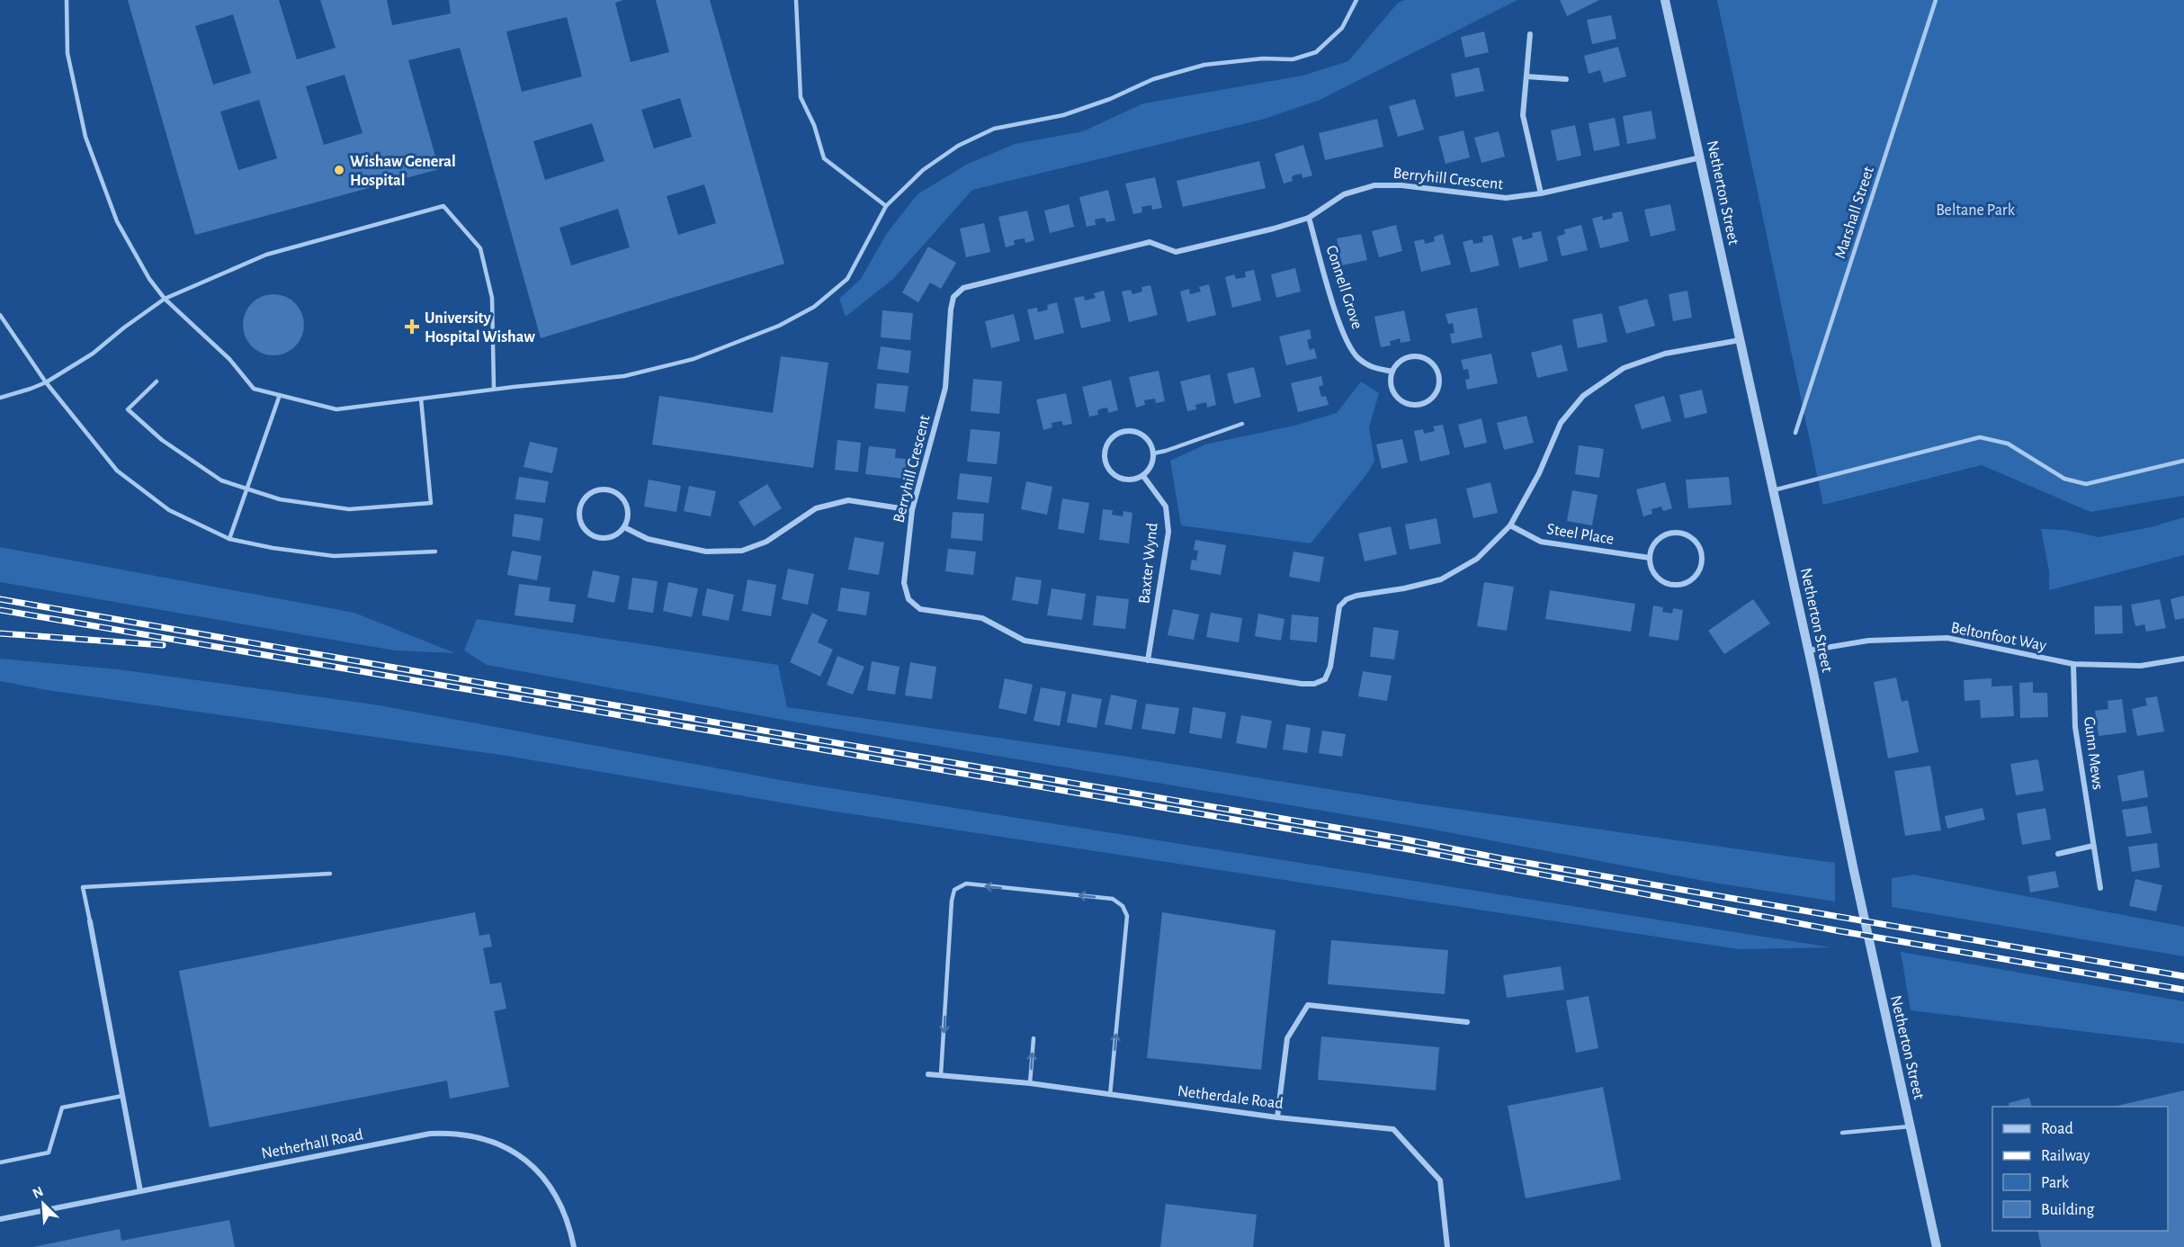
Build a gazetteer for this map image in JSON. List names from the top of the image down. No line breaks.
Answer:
{"streets":{"street":["Berryhill Crescent","Netherton Street","Connell Grove","Steel Place","Baxter Wynd","Beltonfoot Way","Gunn Mews","Netherdale Road","Netherhall Road"],"lane":["Marshall Street"]},"crossings":[["Berryhill Crescent","Netherton Street"],["Berryhill Crescent","Connell Grove"],["Berryhill Crescent","Steel Place"],["Berryhill Crescent","Baxter Wynd"],["Netherton Street","Beltonfoot Way"],["Beltonfoot Way","Gunn Mews"]],"parks":["Beltane Park"],"places":{"other":["Wishaw General Hospital"],"health":["University Hospital Wishaw"]},"legend":["Road","Railway","Park","Building"],"north":"top left"}
